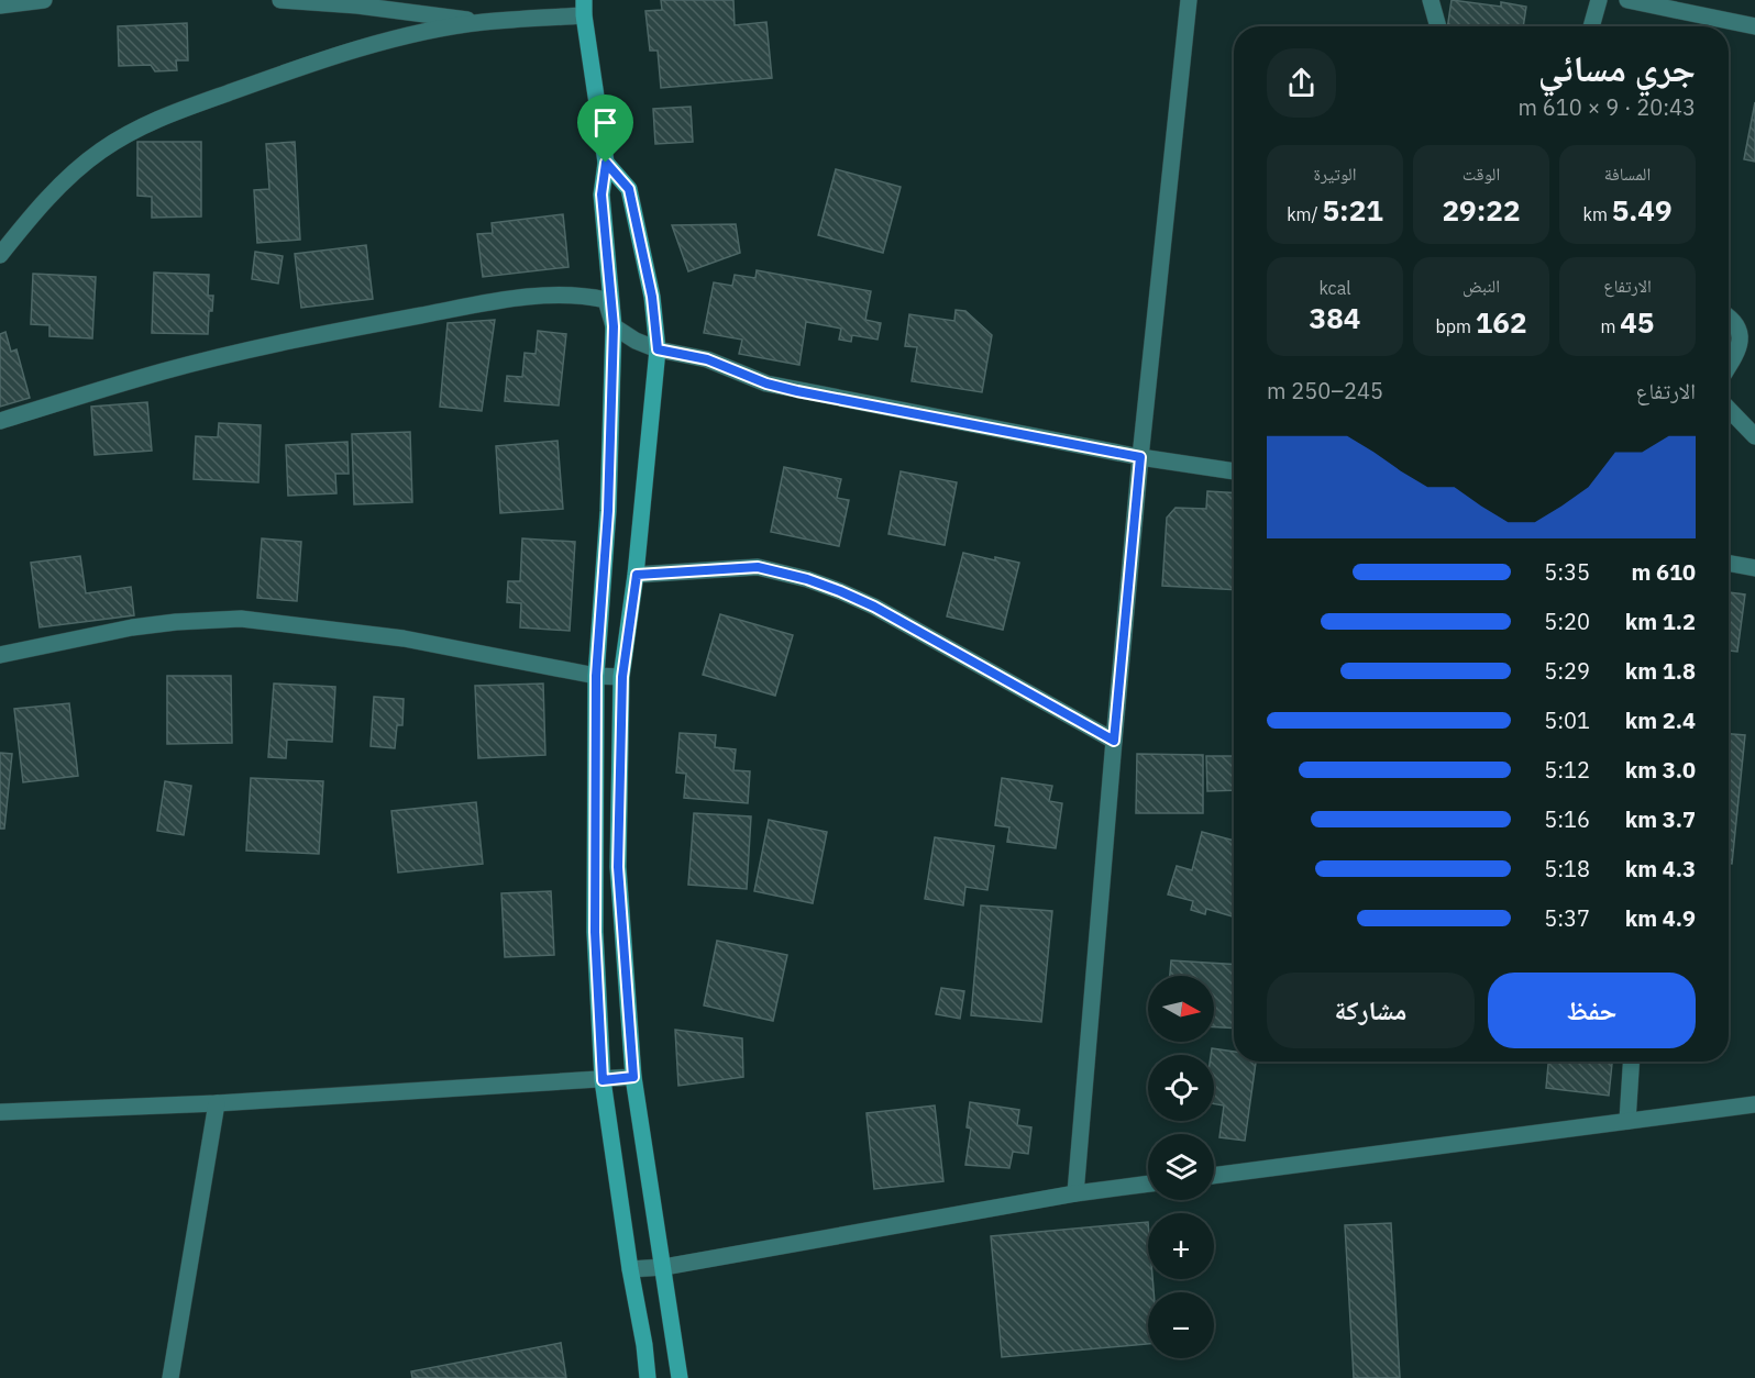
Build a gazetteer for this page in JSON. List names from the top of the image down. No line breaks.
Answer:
{"north":"right","page":{"heading":["جري مسائي","20:43 · 9 × 610 m"],"stats":[["المسافة","5.49 km"],["الوقت","29:22"],["الوتيرة","5:21 /km"],["الارتفاع","45 m"],["النبض","162 bpm"],["kcal","384"]],"chart":["الارتفاع","245–250 m"],"list":[{"name":"610 m","note":"5:35"},{"name":"1.2 km","note":"5:20"},{"name":"1.8 km","note":"5:29"},{"name":"2.4 km","note":"5:01"},{"name":"3.0 km","note":"5:12"},{"name":"3.7 km","note":"5:16"},{"name":"4.3 km","note":"5:18"},{"name":"4.9 km","note":"5:37"}],"buttons":["حفظ","مشاركة"],"map_buttons":["+","−"]}}
